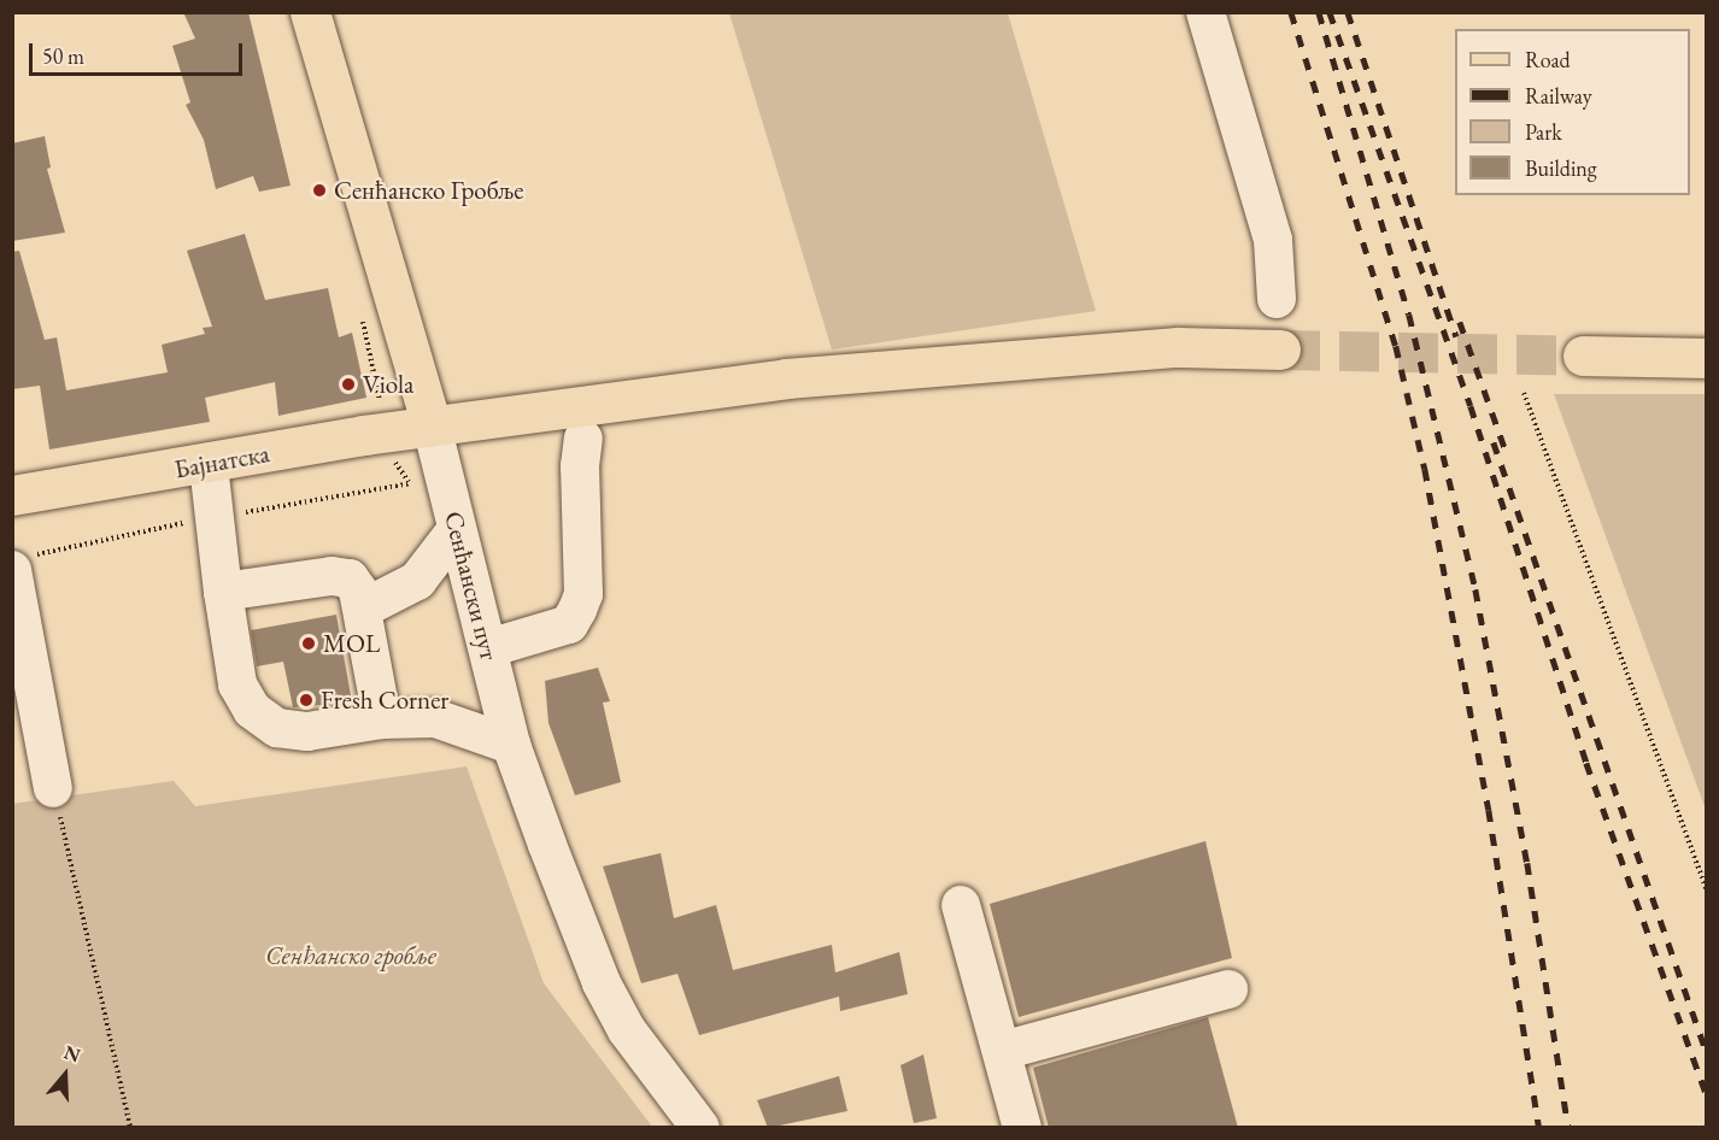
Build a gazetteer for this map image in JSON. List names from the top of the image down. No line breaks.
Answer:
{"streets":{"main road":["Бајнатска","Сенћански пут"]},"crossings":[["Бајнатска","Сенћански пут"]],"parks":["Сенћанско гробље"],"places":["Сенћанско Гробље","Viola","MOL","Fresh Corner"],"legend":["Road","Railway","Park","Building"],"scale_bar":"50 m","north":"top"}
